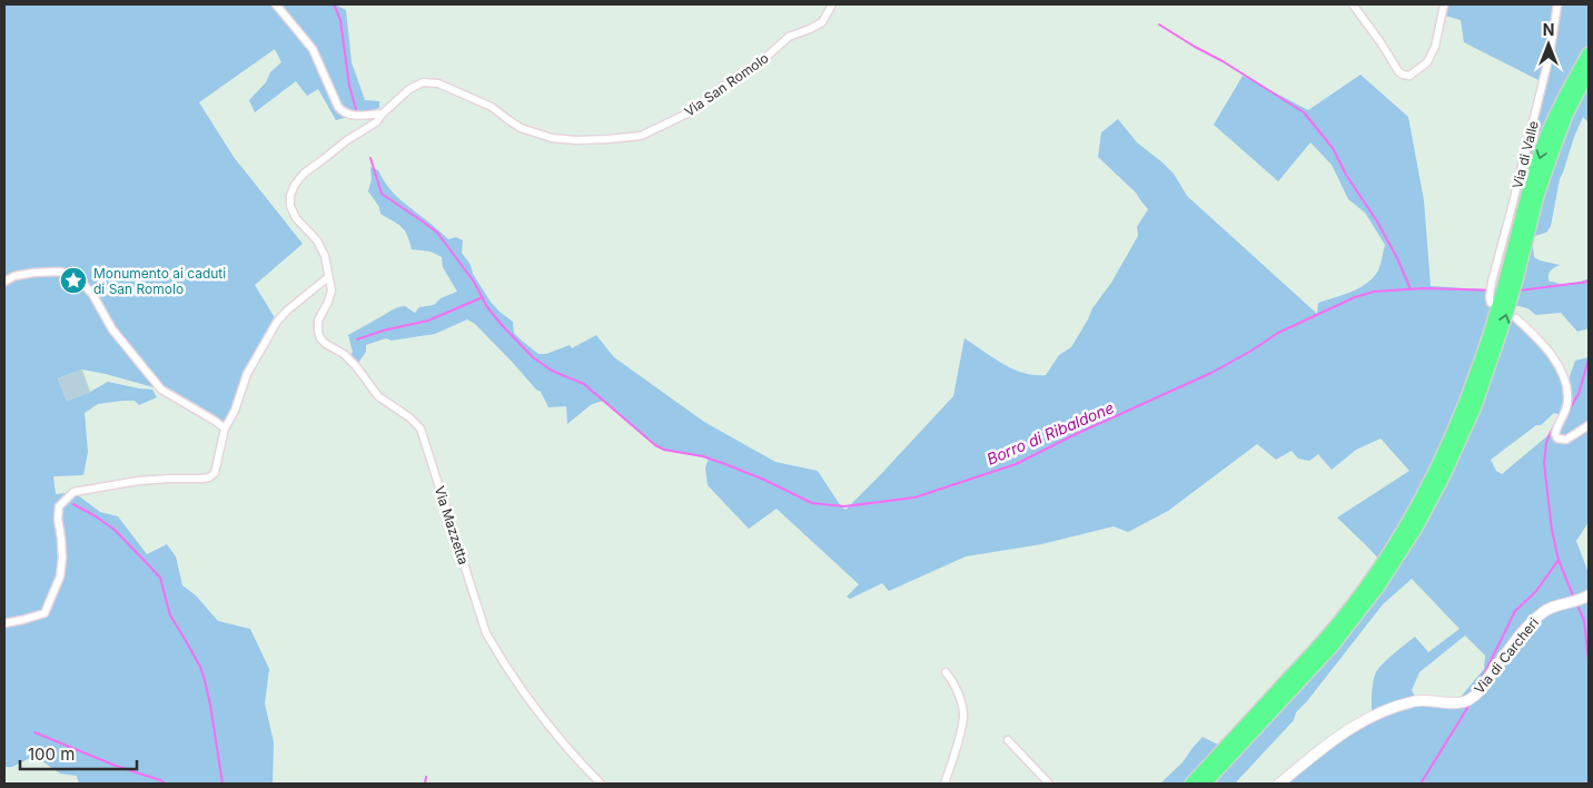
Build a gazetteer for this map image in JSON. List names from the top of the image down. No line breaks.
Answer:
{"streets":{"street":["Via San Romolo","Via di Valle","Via Mazzetta","Via di Carcheri"]},"crossings":[["Via San Romolo","Via Mazzetta"]],"water":["Borro di Ribaldone"],"places":{"place":["Monumento ai caduti di San Romolo"]},"scale_bar":"100 m","north":"top"}
